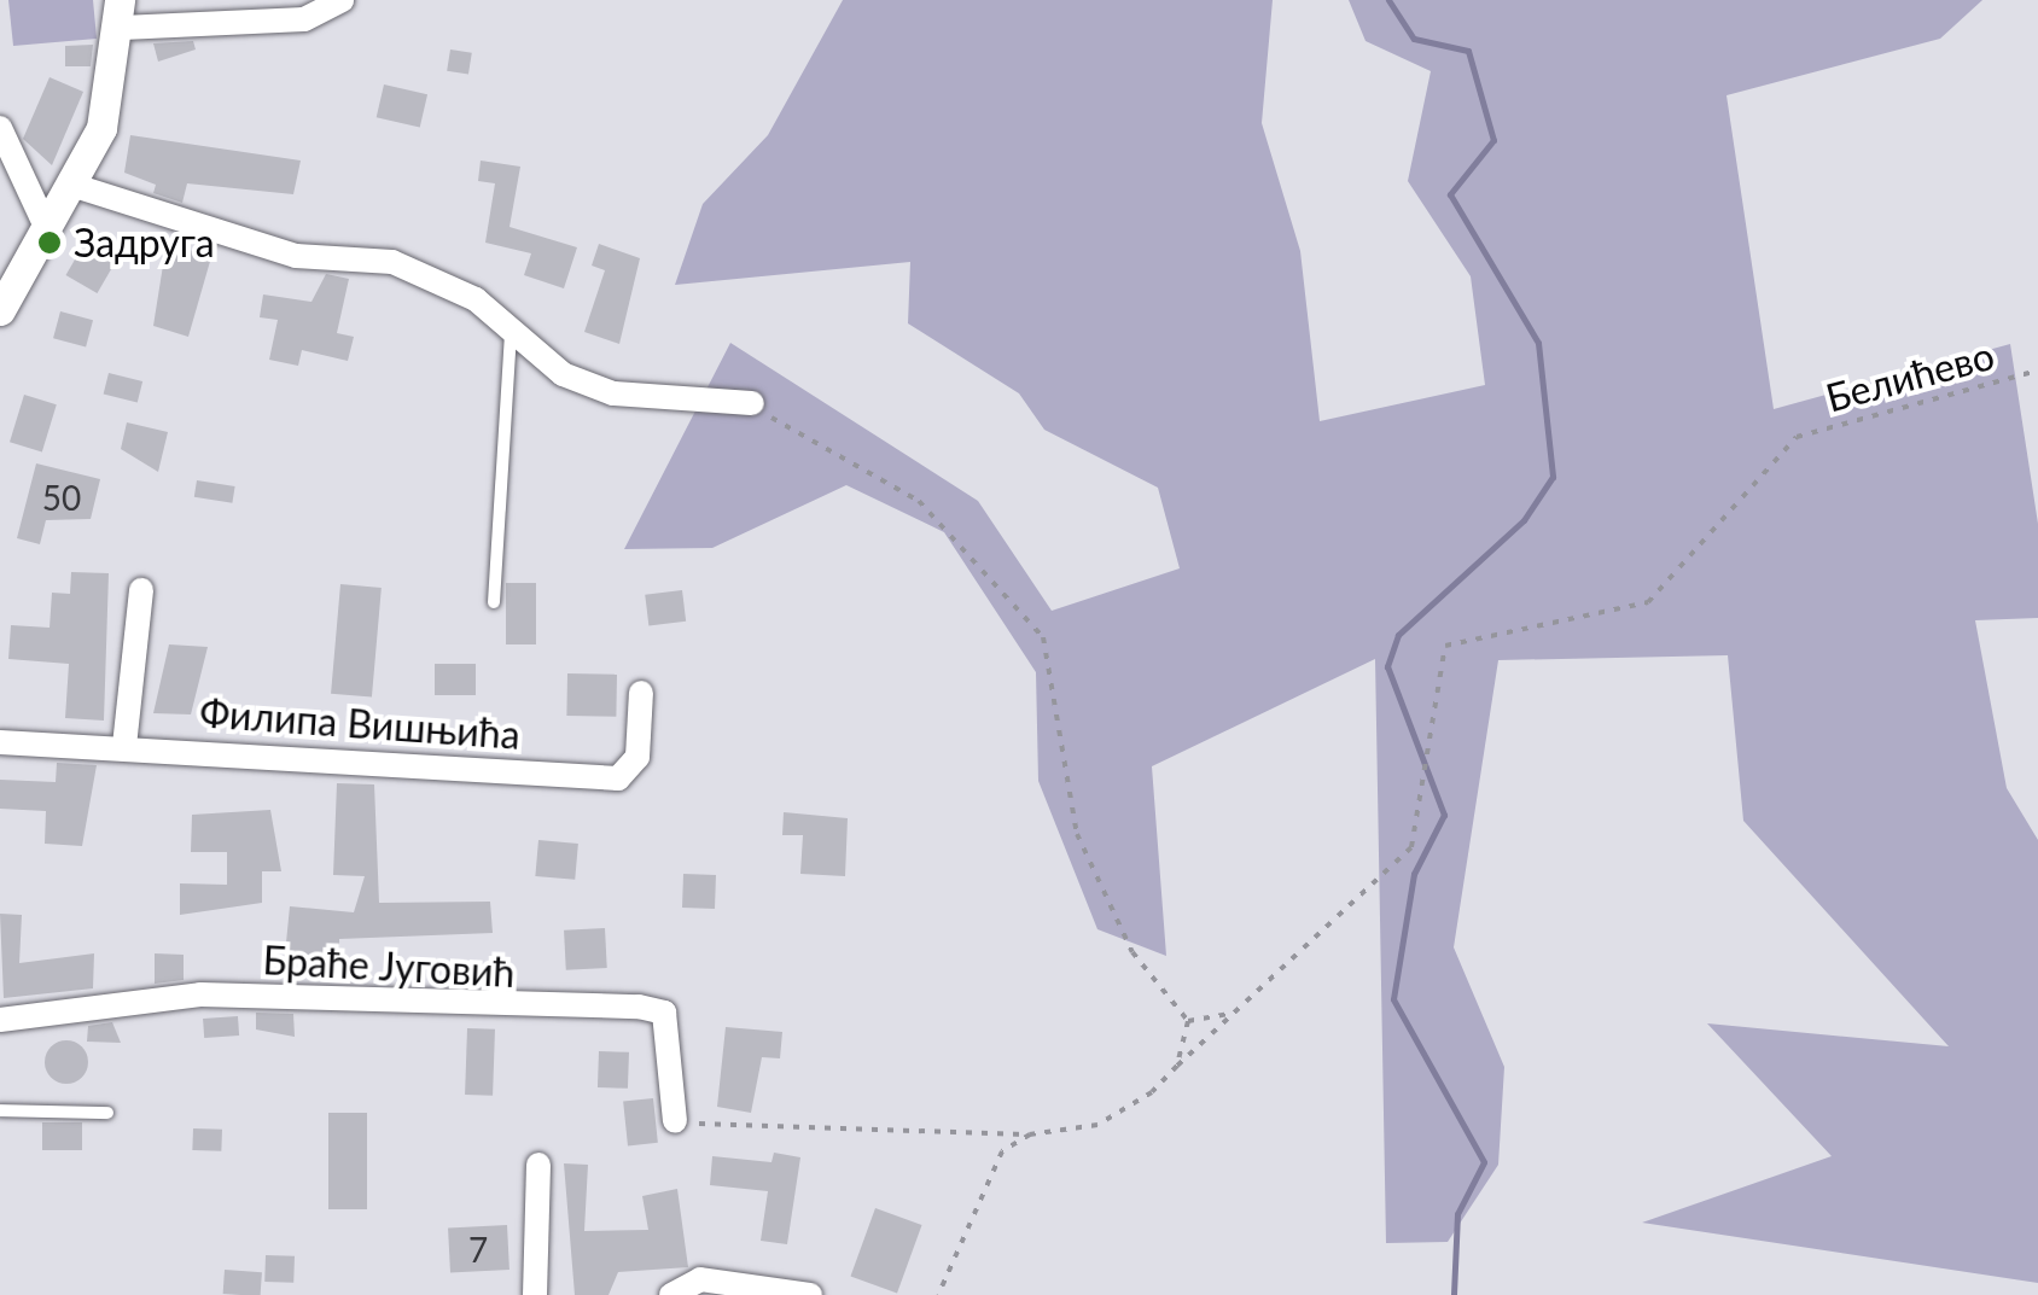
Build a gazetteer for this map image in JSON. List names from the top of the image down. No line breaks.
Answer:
{"streets":{"street":["Филипа Вишњића","Браће Југовић"],"path":["Белићево"]},"places":["Задруга"],"house_numbers":["50","7"]}
